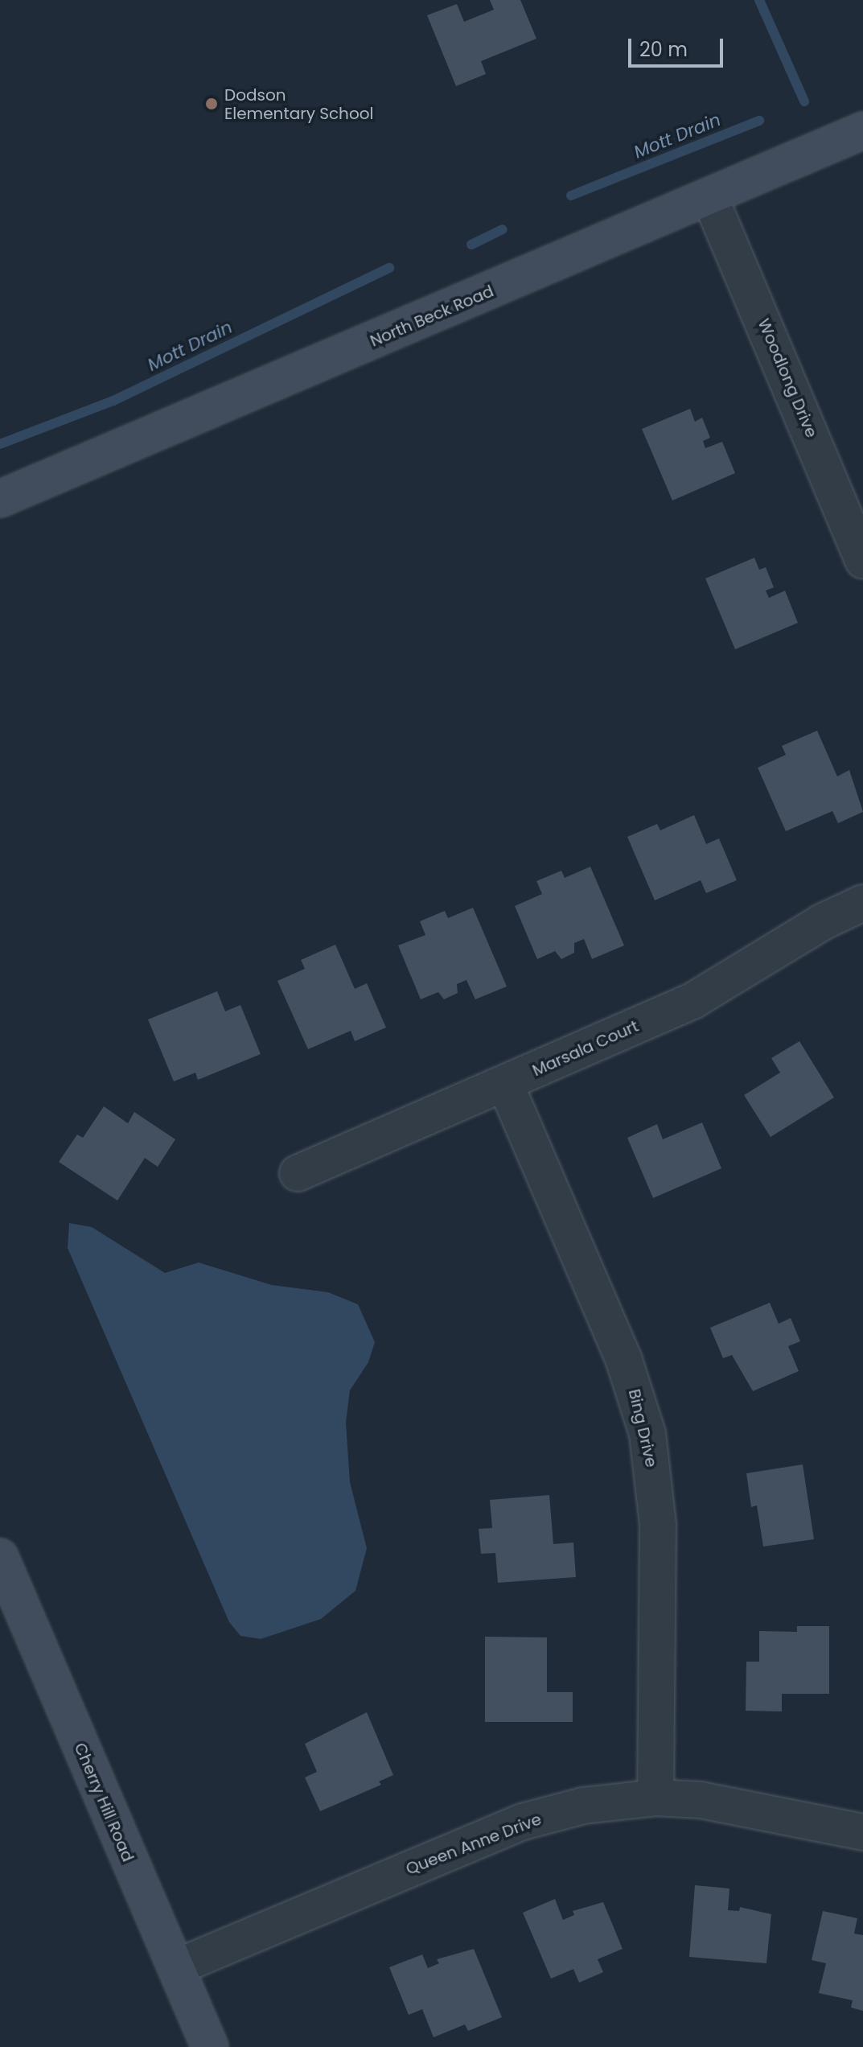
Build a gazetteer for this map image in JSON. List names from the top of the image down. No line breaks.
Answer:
{"streets":{"main road":["North Beck Road","Cherry Hill Road"],"street":["Woodlong Drive","Marsala Court","Bing Drive","Queen Anne Drive"]},"crossings":[["North Beck Road","Woodlong Drive"],["Marsala Court","Bing Drive"],["Bing Drive","Queen Anne Drive"],["Cherry Hill Road","Queen Anne Drive"]],"water":["Mott Drain"],"places":["Dodson Elementary School"],"scale_bar":"20 m"}
